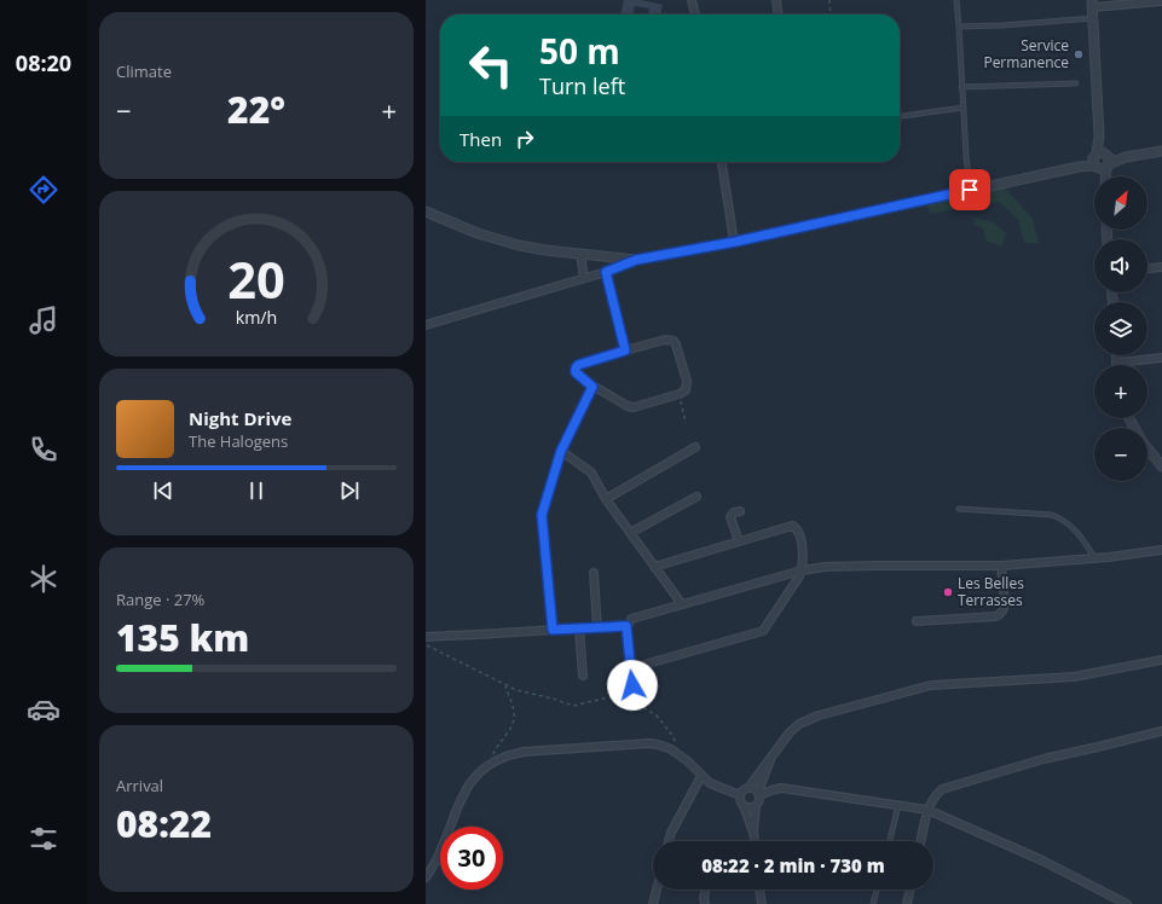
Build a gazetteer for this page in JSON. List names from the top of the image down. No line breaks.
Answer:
{"places":["Service Permanence","Les Belles Terrasses"],"north":"top right","page":{"tabs":"08:20","tile":["Climate",["Range · 27%","135 km"],["Arrival","08:22"]],"turn":["50 m","Turn left"],"heat":["−","22°","+"],"then":"Then","map_buttons":["+","−"],"song":["Night Drive","The Halogens"],"limit":"30","trip":"08:22 · 2 min · 730 m","gauge":["20","km/h"]}}
